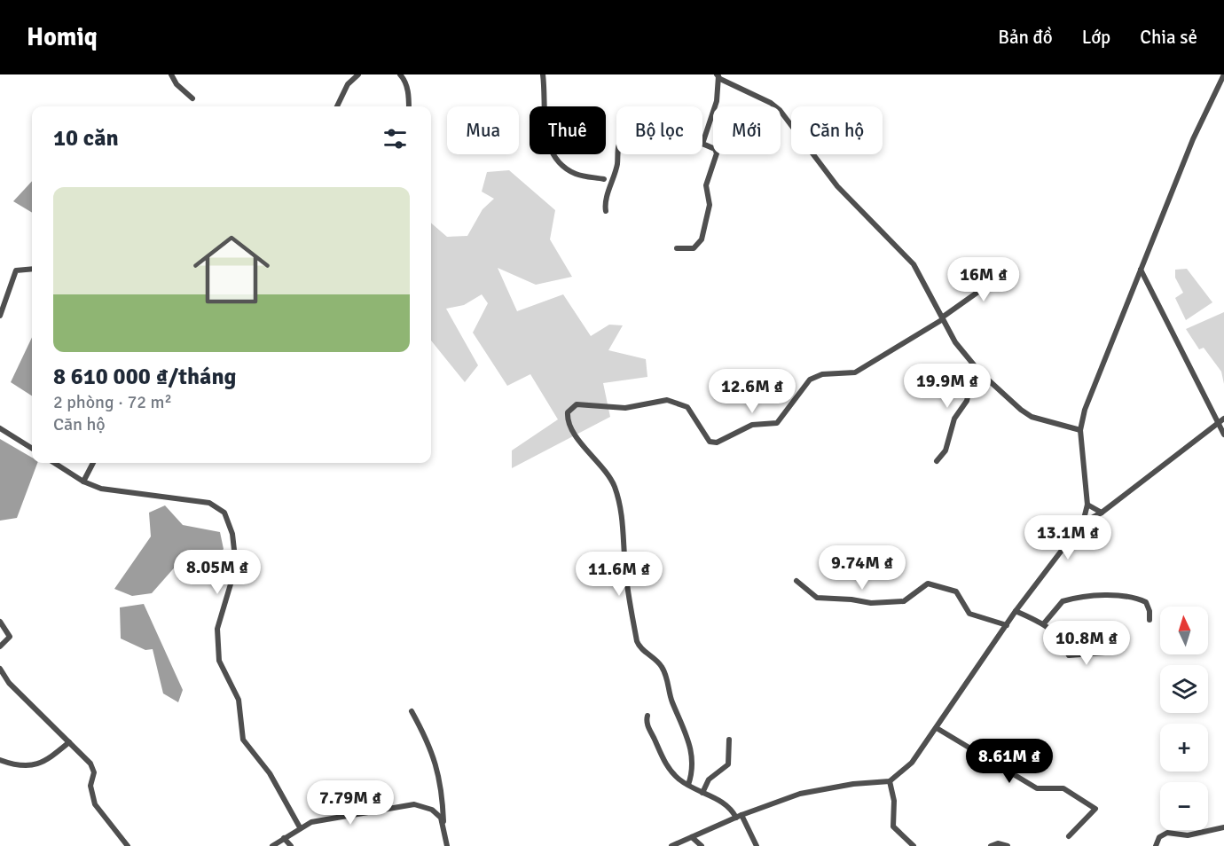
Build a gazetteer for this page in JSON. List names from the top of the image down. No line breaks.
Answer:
{"north":"top","page":{"header":"Homiq","nav":["Bản đồ","Lớp","Chia sẻ"],"chip":["Mua","Thuê","Bộ lọc","Mới","Căn hộ"],"heading":"10 căn","list":[{"name":"8 610 000 ₫/tháng","note":"2 phòng · 72 m² · Căn hộ"}],"price":["16M ₫","19.9M ₫","12.6M ₫","13.1M ₫","9.74M ₫","8.05M ₫","11.6M ₫","10.8M ₫","8.61M ₫","7.79M ₫"],"map_buttons":["+","−"]}}
